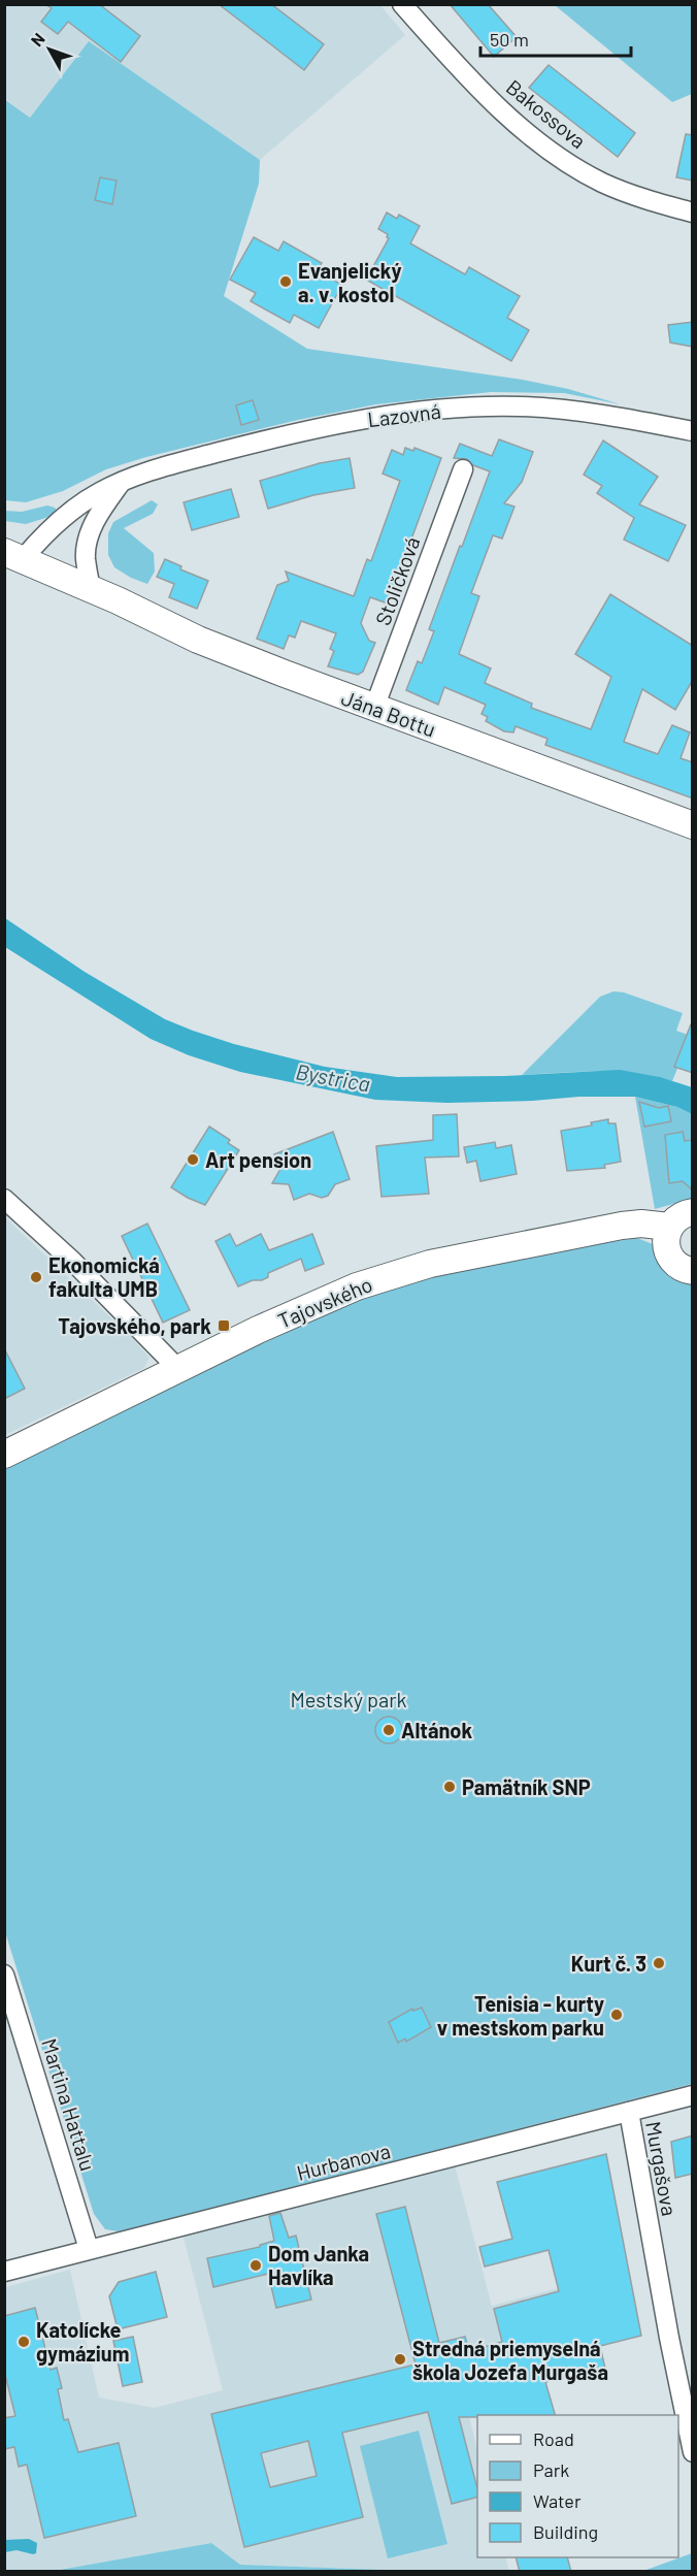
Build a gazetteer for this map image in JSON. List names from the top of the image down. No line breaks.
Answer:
{"streets":{"street":["Bakossova","Lazovná","Stoličková","Jána Bottu","Tajovského","Martina Hattalu","Hurbanova","Murgašova"]},"crossings":[["Lazovná","Jána Bottu"],["Stoličková","Jána Bottu"],["Martina Hattalu","Hurbanova"],["Hurbanova","Murgašova"]],"water":["Bystrica"],"parks":["Mestský park"],"places":{"other":["Evanjelický a. v. kostol","Art pension","Ekonomická fakulta UMB","Altánok","Pamätník SNP","Kurt č. 3","Tenisia - kurty v mestskom parku","Dom Janka Havlíka","Katolícke gymázium","Stredná priemyselná škola Jozefa Murgaša"],"transit":["Tajovského, park"]},"legend":["Road","Park","Water","Building"],"scale_bar":"50 m","north":"top left"}
